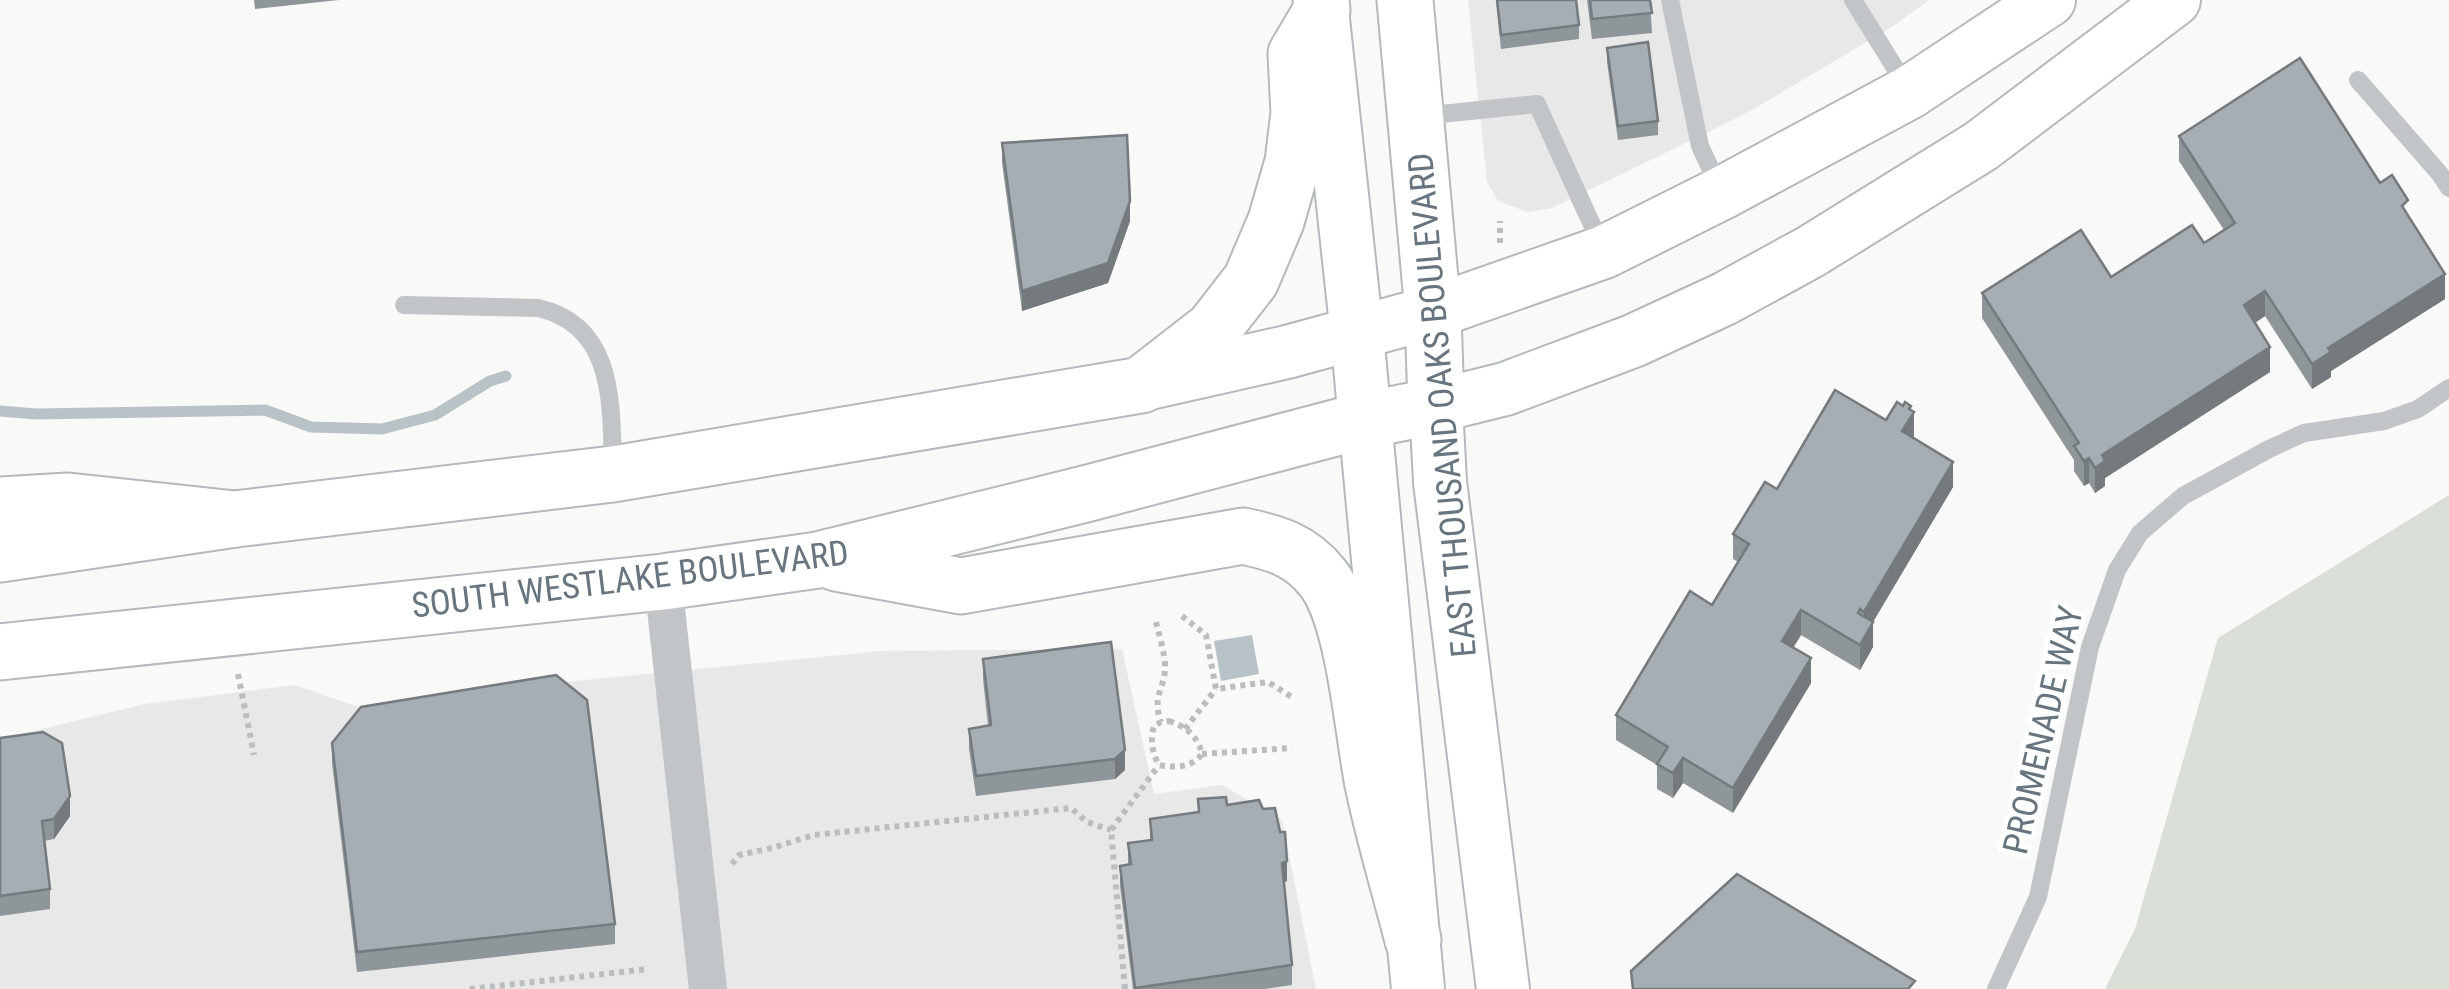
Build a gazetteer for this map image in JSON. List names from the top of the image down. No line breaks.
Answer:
{"streets":{"main road":["EAST THOUSAND OAKS BOULEVARD","SOUTH WESTLAKE BOULEVARD"],"lane":["PROMENADE WAY"]},"crossings":[["EAST THOUSAND OAKS BOULEVARD","SOUTH WESTLAKE BOULEVARD"]]}
